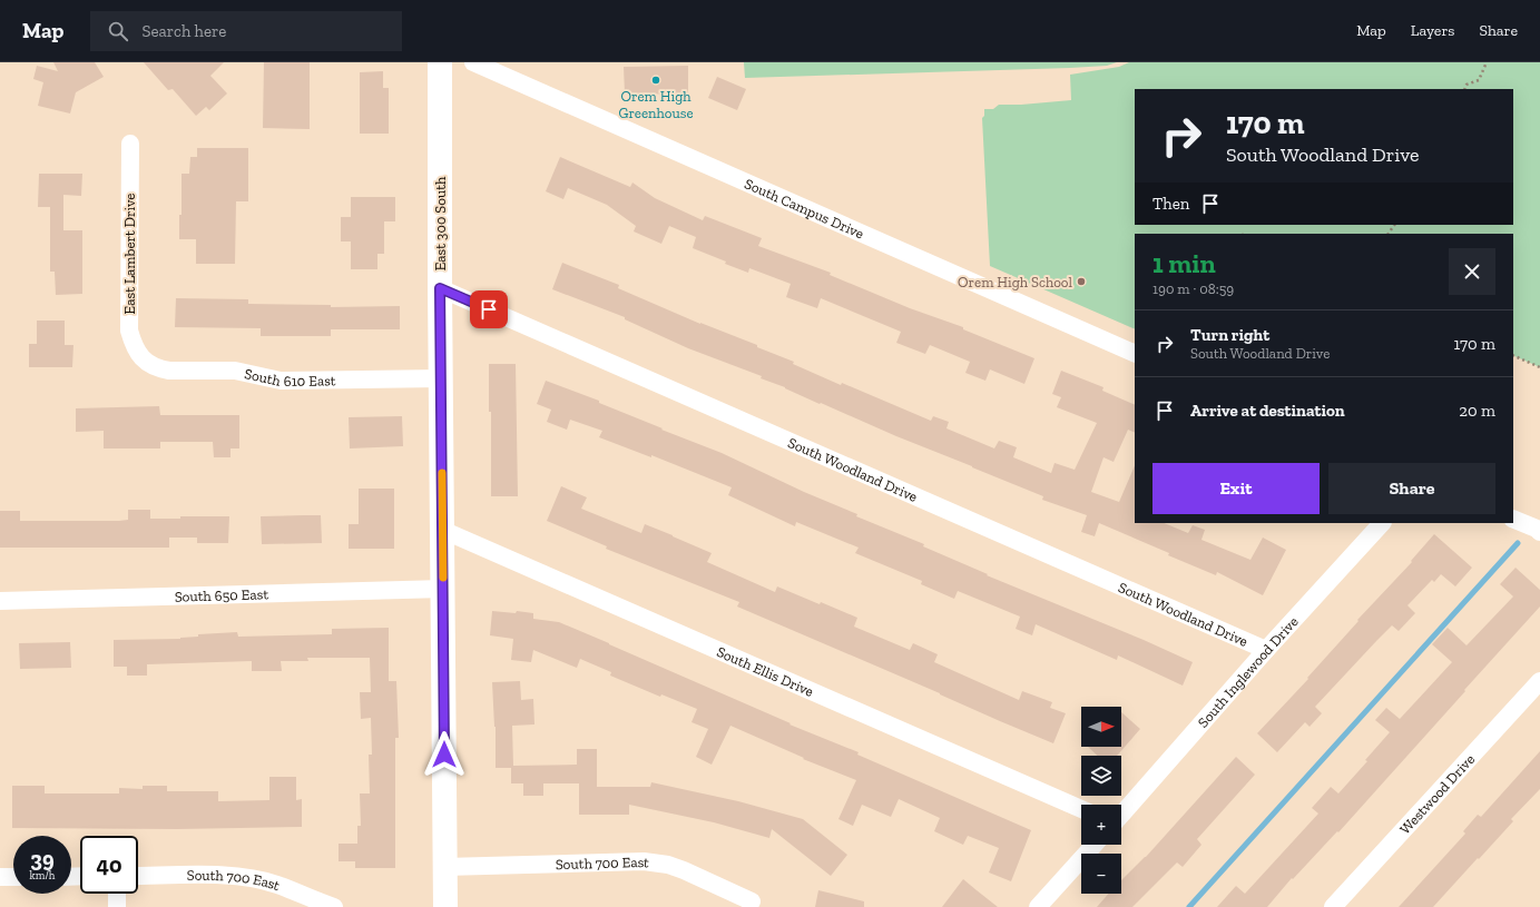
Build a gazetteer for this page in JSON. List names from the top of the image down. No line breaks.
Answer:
{"streets":{"street":["South Campus Drive","East 300 South","East Lambert Drive","South 610 East","South Woodland Drive","South 650 East","South Ellis Drive","South Inglewood Drive","Westwood Drive","South 700 East"]},"crossings":[["East 300 South","South 610 East"],["East 300 South","South Woodland Drive"],["East 300 South","South 650 East"],["East 300 South","South Ellis Drive"],["East 300 South","South 700 East"],["East Lambert Drive","South 610 East"],["South Woodland Drive","South Inglewood Drive"]],"places":["Orem High Greenhouse","Orem High School"],"north":"right","page":{"header":"Map","search":"Search here","nav":["Map","Layers","Share"],"turn":["170 m","South Woodland Drive"],"then":"Then","heading":["1 min","190 m · 08:59"],"list":[{"name":"Turn right","note":"South Woodland Drive","value":"170 m"},{"name":"Arrive at destination","value":"20 m"}],"buttons":["Exit","Share"],"map_buttons":["+","−"],"speed":"39 km/h","limit":"40"}}
